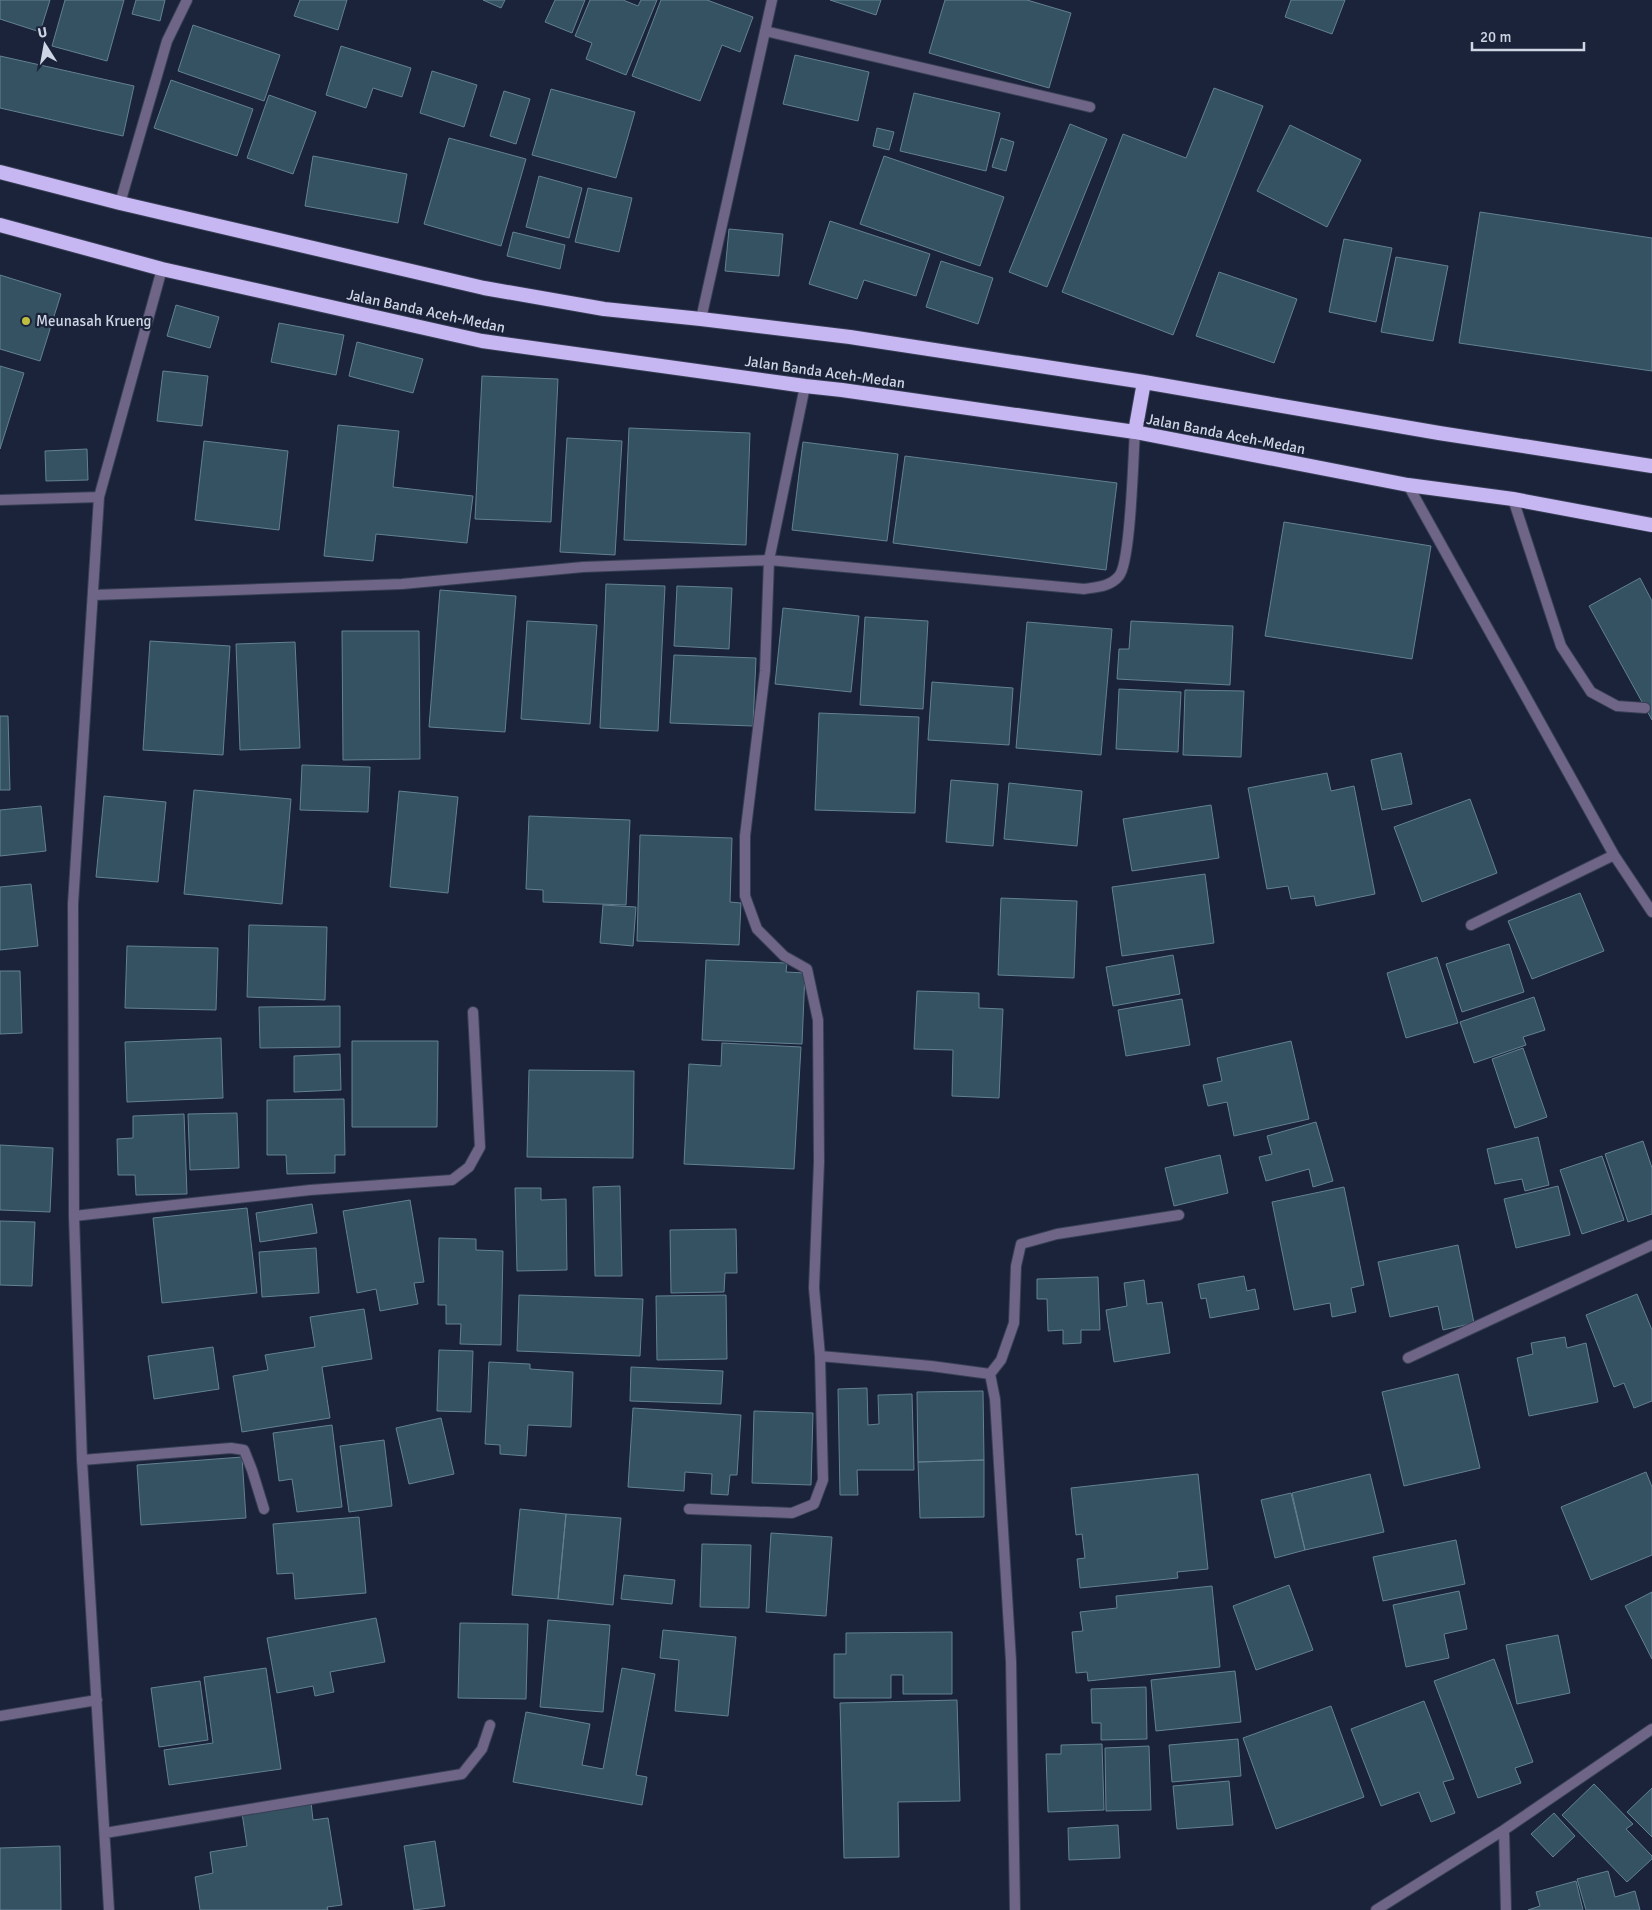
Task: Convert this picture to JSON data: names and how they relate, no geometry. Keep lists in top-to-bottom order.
{
  "streets": {
    "highway": ["Jalan Banda Aceh-Medan"]
  },
  "places": ["Meunasah Krueng"],
  "scale_bar": "20 m",
  "north": "top"
}
